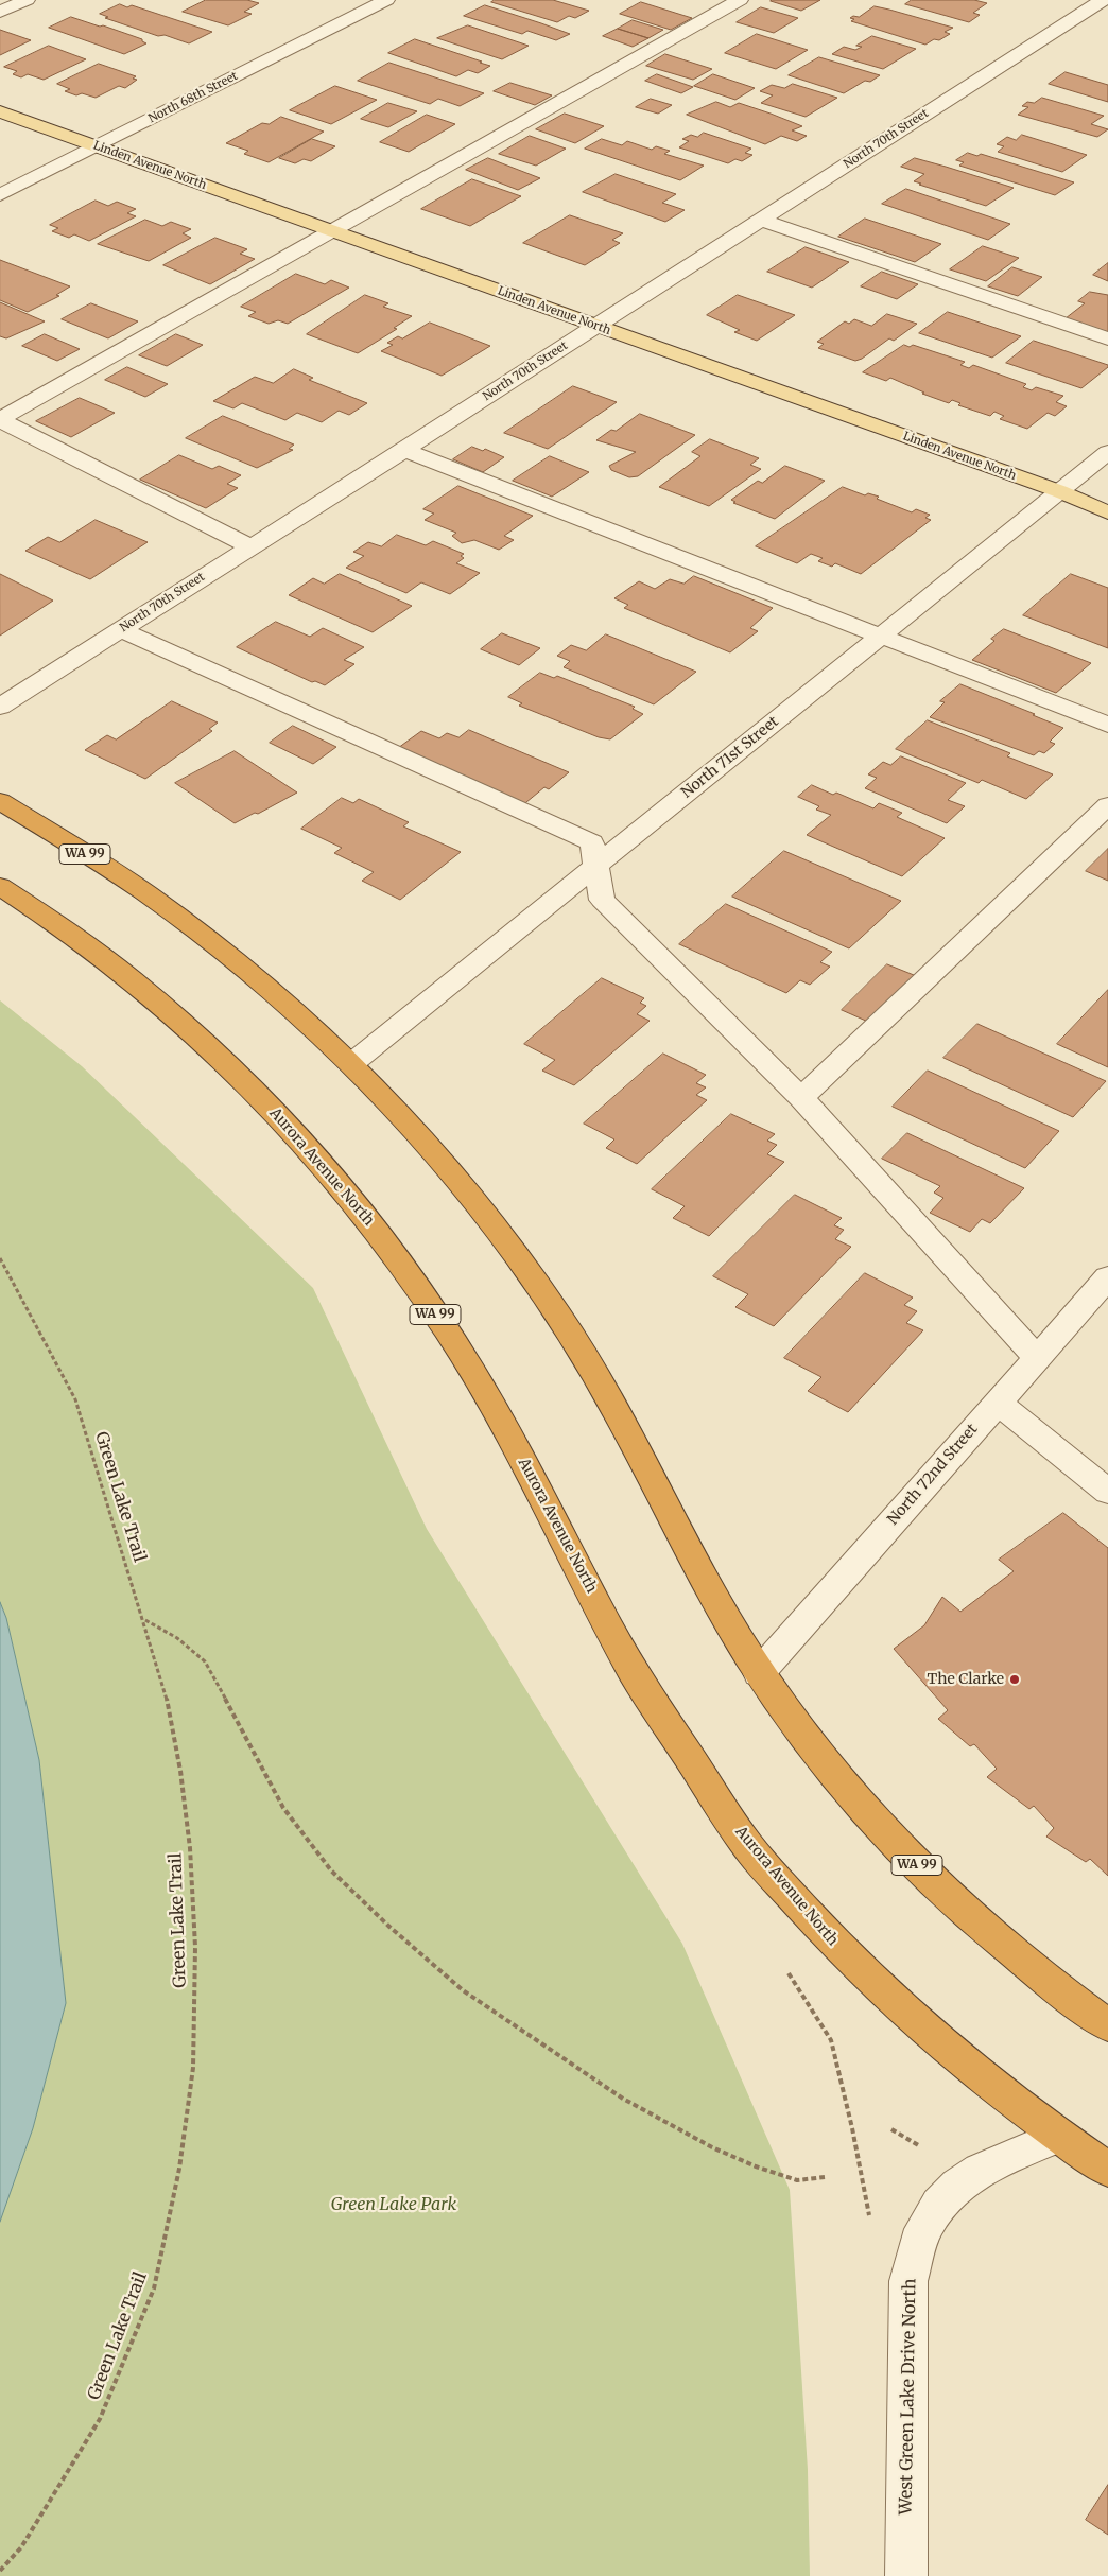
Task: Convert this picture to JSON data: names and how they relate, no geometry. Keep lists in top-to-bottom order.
{
  "streets": {
    "highway": ["WA 99", "Aurora Avenue North"],
    "main road": ["Linden Avenue North"],
    "street": [
      "North 68th Street",
      "North 70th Street",
      "North 71st Street",
      "North 72nd Street",
      "West Green Lake Drive North"
    ],
    "path": ["Green Lake Trail"]
  },
  "crossings": [
    ["North 68th Street", "Linden Avenue North"],
    ["North 70th Street", "Linden Avenue North"],
    ["Linden Avenue North", "North 71st Street"],
    ["North 71st Street", "WA 99"],
    ["WA 99", "North 72nd Street"],
    ["Aurora Avenue North", "West Green Lake Drive North"]
  ],
  "parks": ["Green Lake Park"],
  "places": ["The Clarke"]
}
